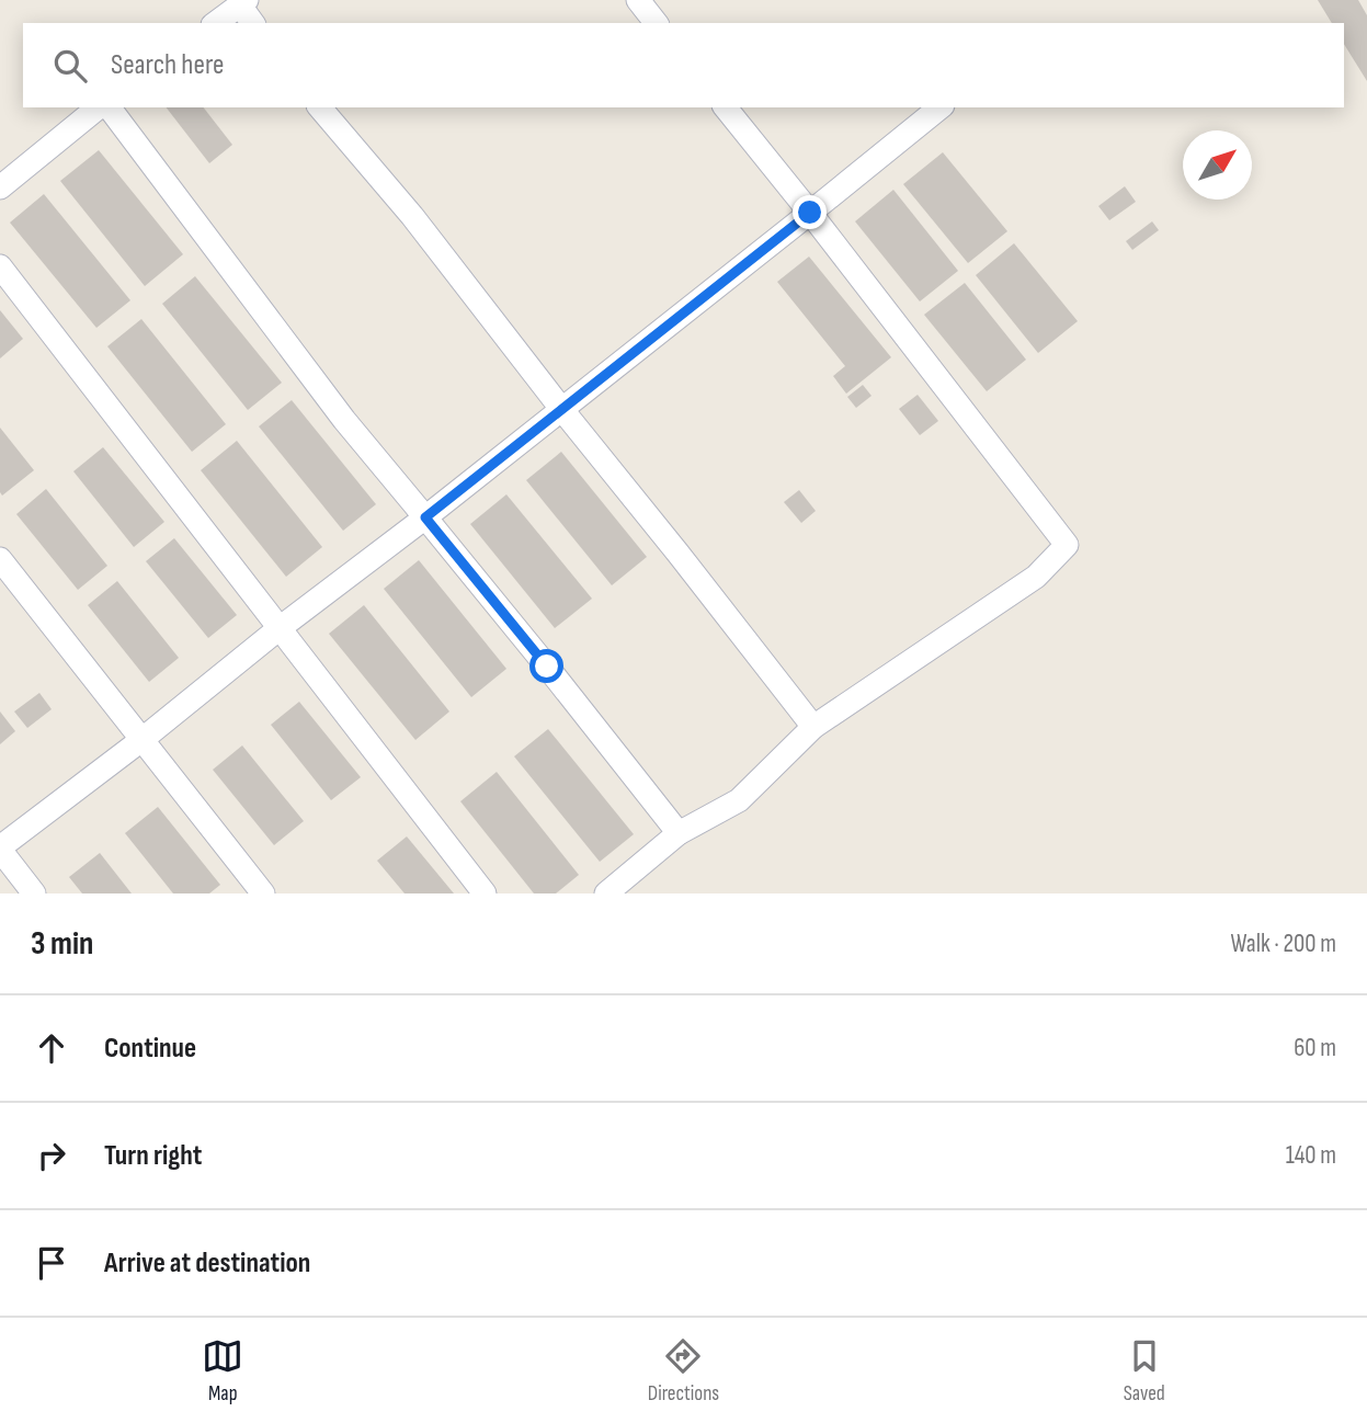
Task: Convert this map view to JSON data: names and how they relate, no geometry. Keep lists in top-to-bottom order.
{
  "north": "top right",
  "page": {
    "search": "Search here",
    "heading": ["3 min", "Walk · 200 m"],
    "list": [
      ["Continue", "60 m"],
      ["Turn right", "140 m"],
      "Arrive at destination"
    ],
    "nav": ["Map", "Directions", "Saved"]
  }
}
